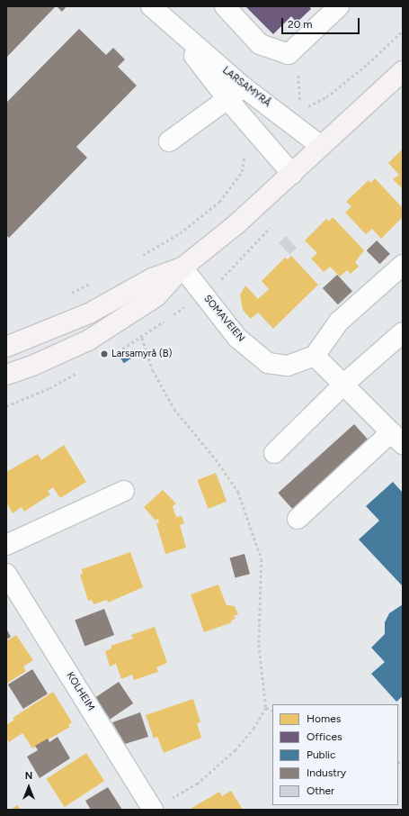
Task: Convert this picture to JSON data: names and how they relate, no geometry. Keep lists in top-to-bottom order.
{
  "streets": {
    "street": ["LARSAMYRÅ", "SOMAVEIEN", "KOLHEIM"]
  },
  "places": ["Larsamyrå (B)"],
  "legend": [
    "Homes",
    "Offices",
    "Public",
    "Industry",
    "Other"
  ],
  "scale_bar": "20 m",
  "north": "top"
}
